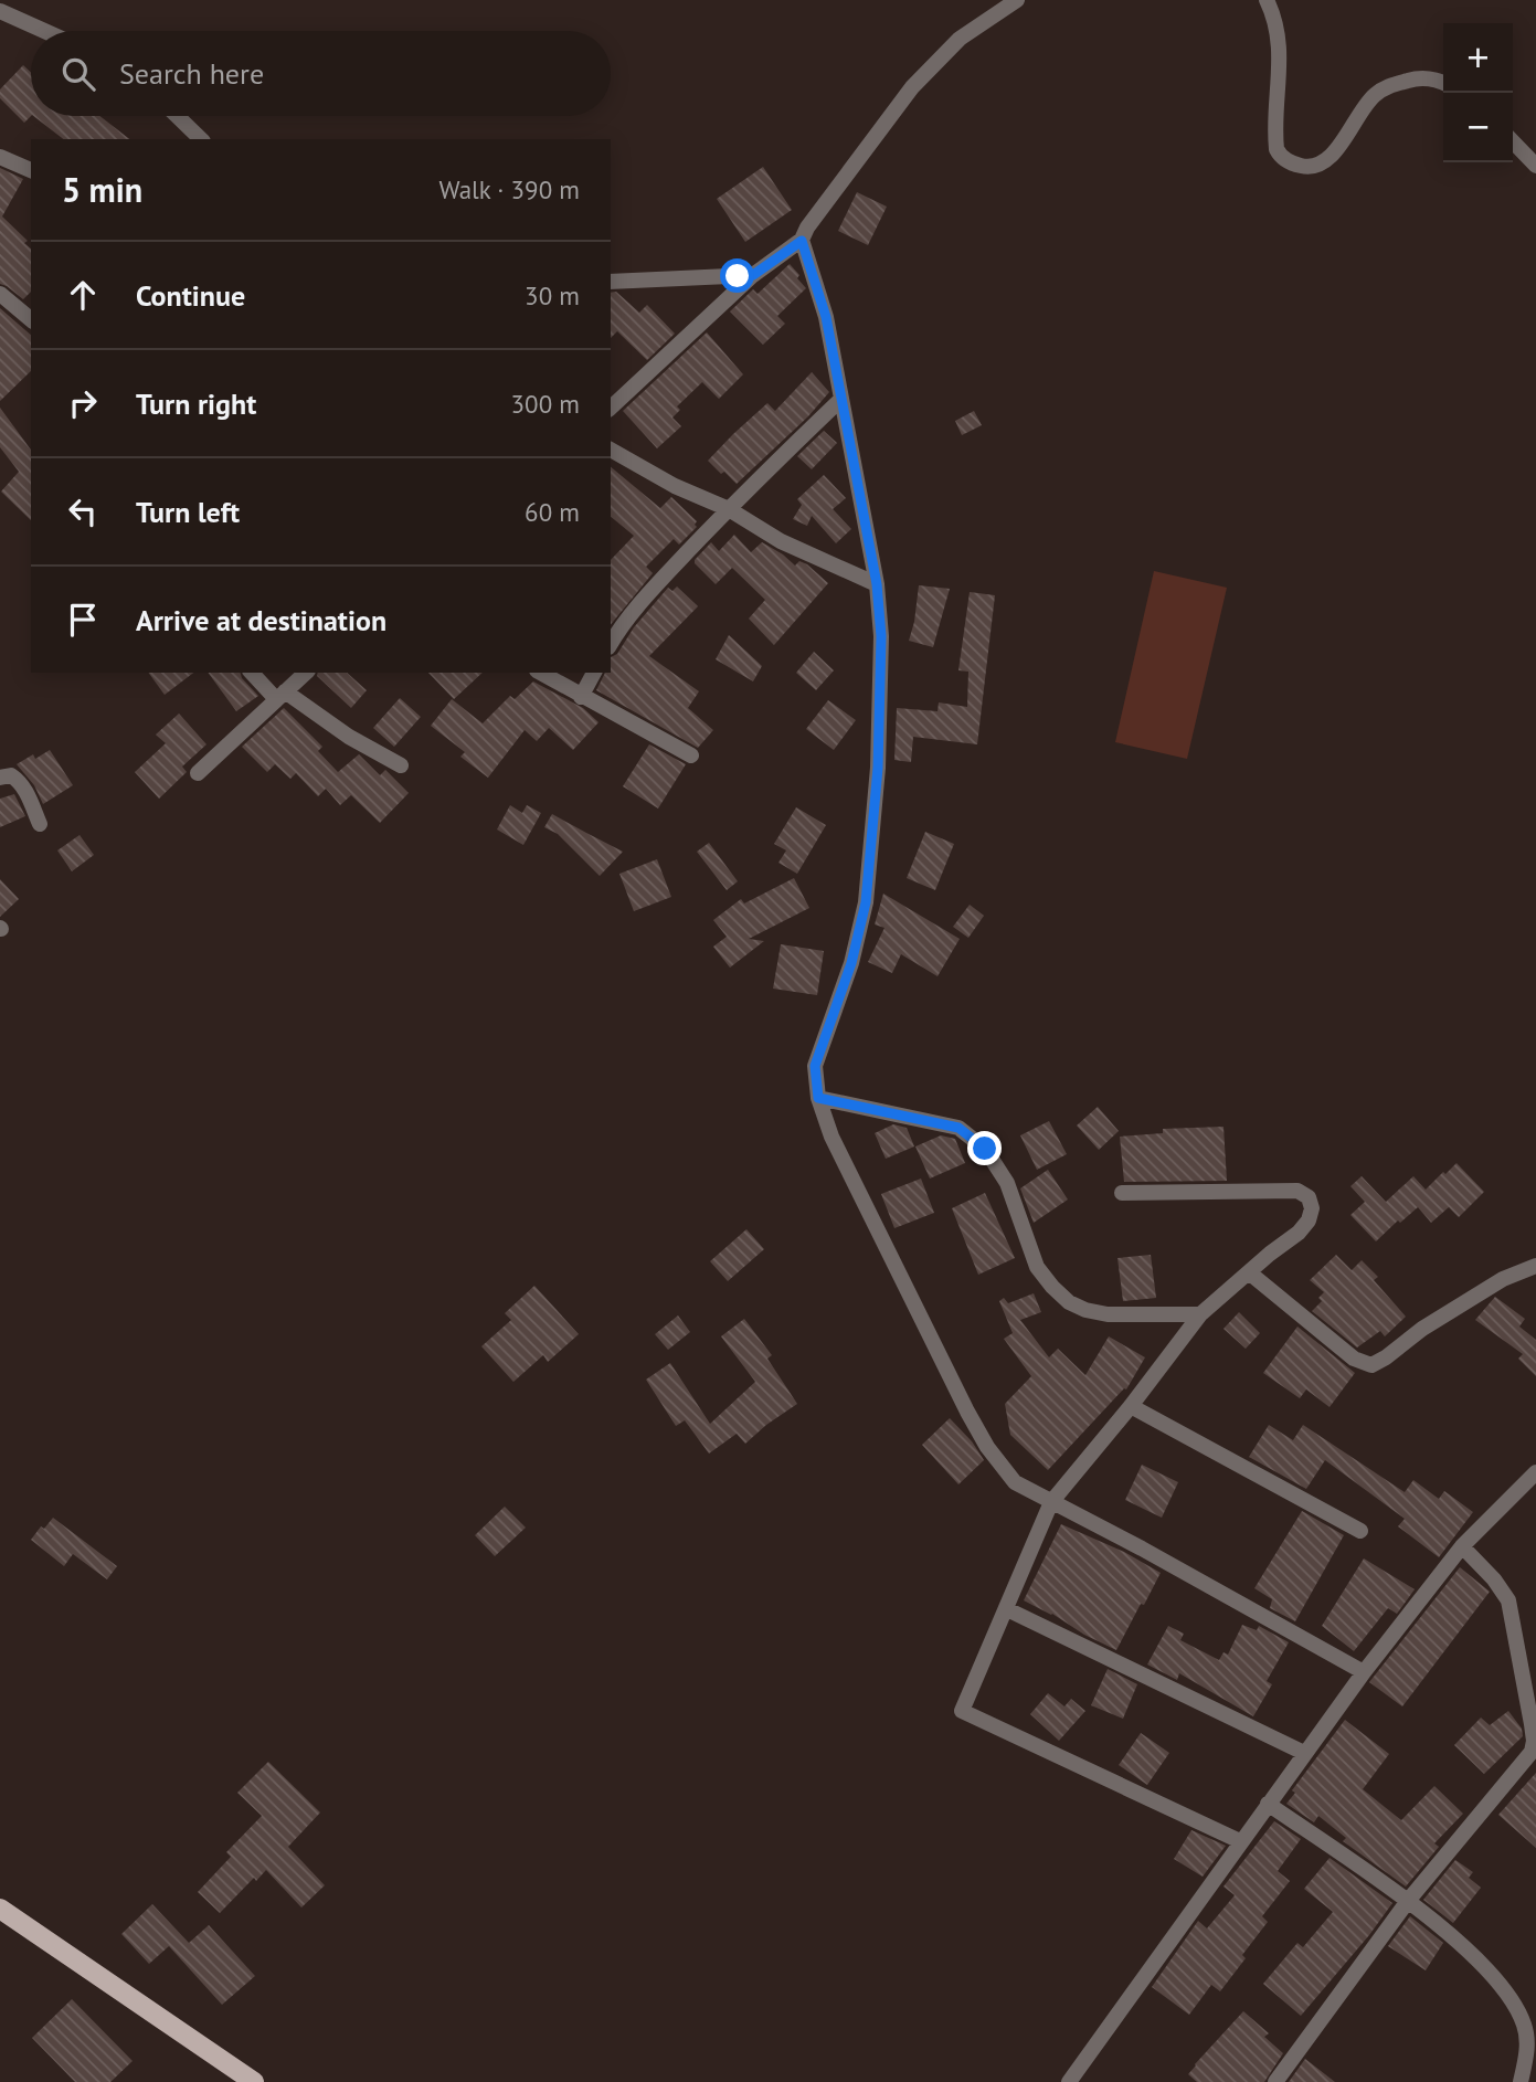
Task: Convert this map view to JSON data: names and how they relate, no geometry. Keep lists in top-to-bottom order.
{
  "page": {
    "map_buttons": ["+", "−"],
    "search": "Search here",
    "heading": ["5 min", "Walk · 390 m"],
    "list": [
      ["Continue", "30 m"],
      ["Turn right", "300 m"],
      ["Turn left", "60 m"],
      "Arrive at destination"
    ]
  }
}
